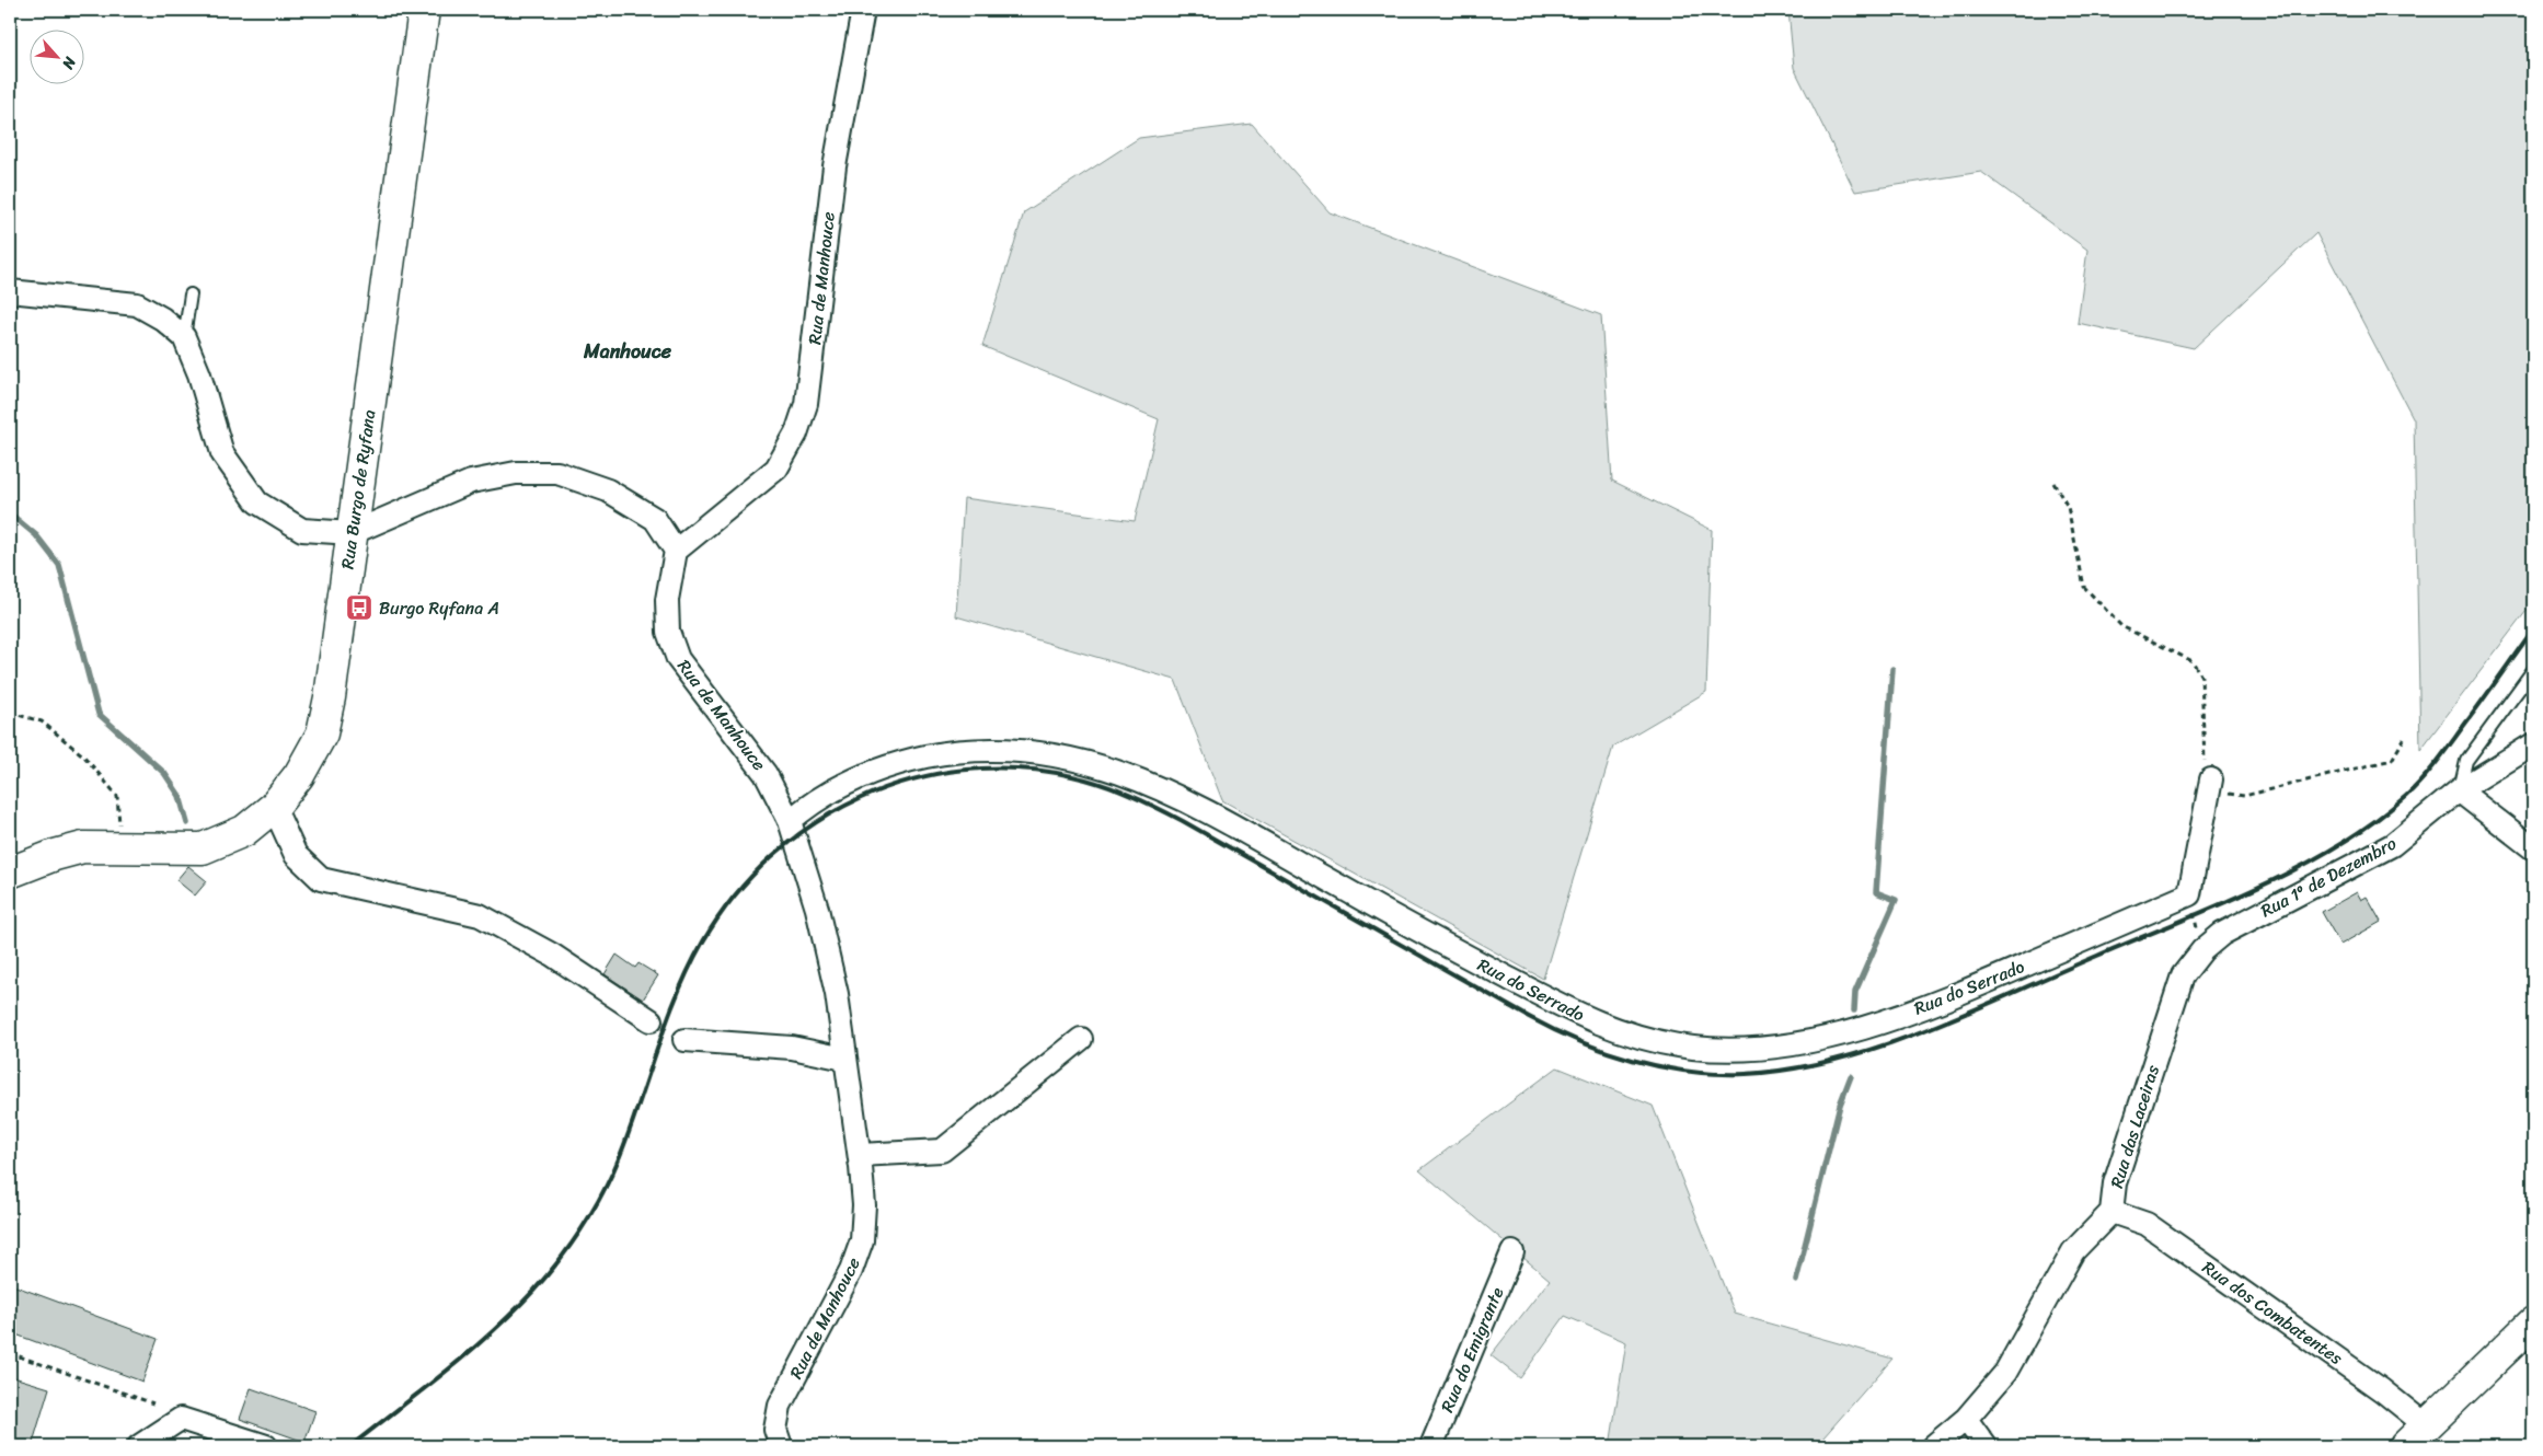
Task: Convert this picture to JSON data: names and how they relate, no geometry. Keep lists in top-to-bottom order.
{
  "streets": {
    "main road": ["Rua Burgo de Ryfana"],
    "street": [
      "Rua de Manhouce",
      "Rua 1º de Dezembro",
      "Rua do Serrado",
      "Rua das Laceiras",
      "Rua dos Combatentes",
      "Rua do Emigrante"
    ]
  },
  "crossings": [
    ["Rua de Manhouce", "Rua do Serrado"],
    ["Rua 1º de Dezembro", "Rua das Laceiras"],
    ["Rua das Laceiras", "Rua dos Combatentes"]
  ],
  "districts": ["Manhouce"],
  "places": {
    "bus stop": ["Burgo Ryfana A"]
  },
  "north": "bottom right"
}
